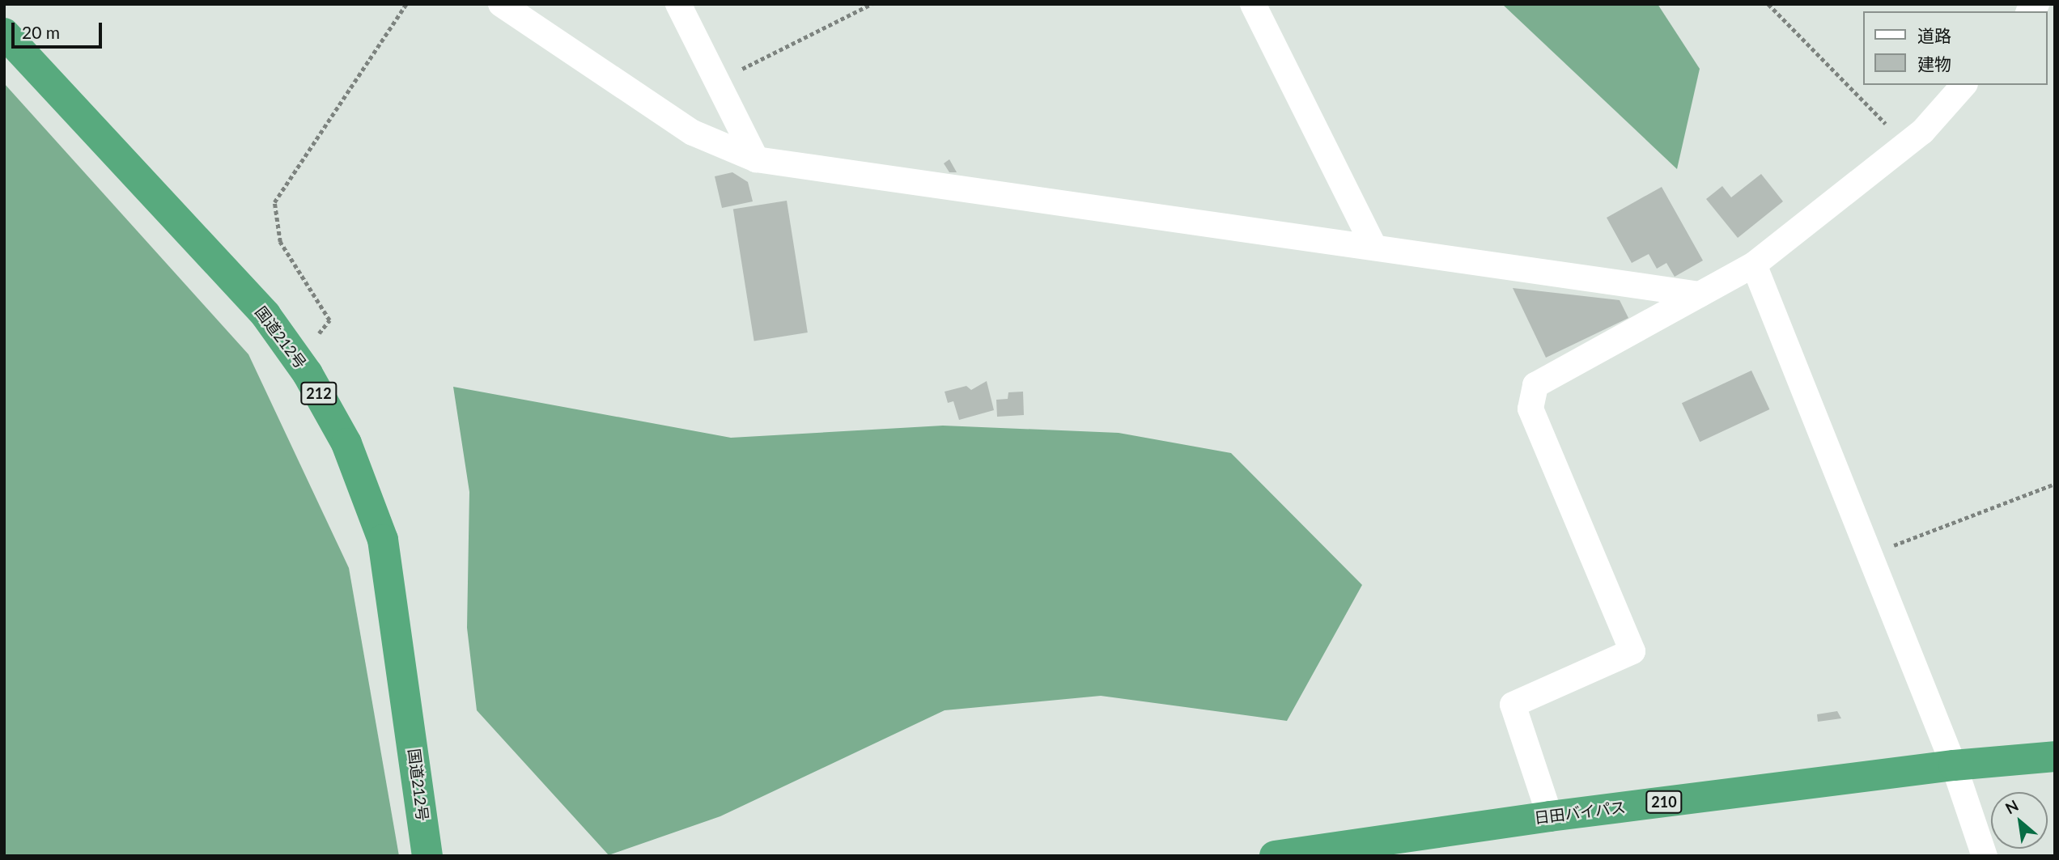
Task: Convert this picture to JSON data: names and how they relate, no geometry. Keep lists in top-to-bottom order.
{
  "streets": {
    "highway": [
      "国道212号",
      "212",
      "210",
      "日田バイパス"
    ]
  },
  "legend": ["道路", "建物"],
  "scale_bar": "20 m",
  "north": "top left"
}
